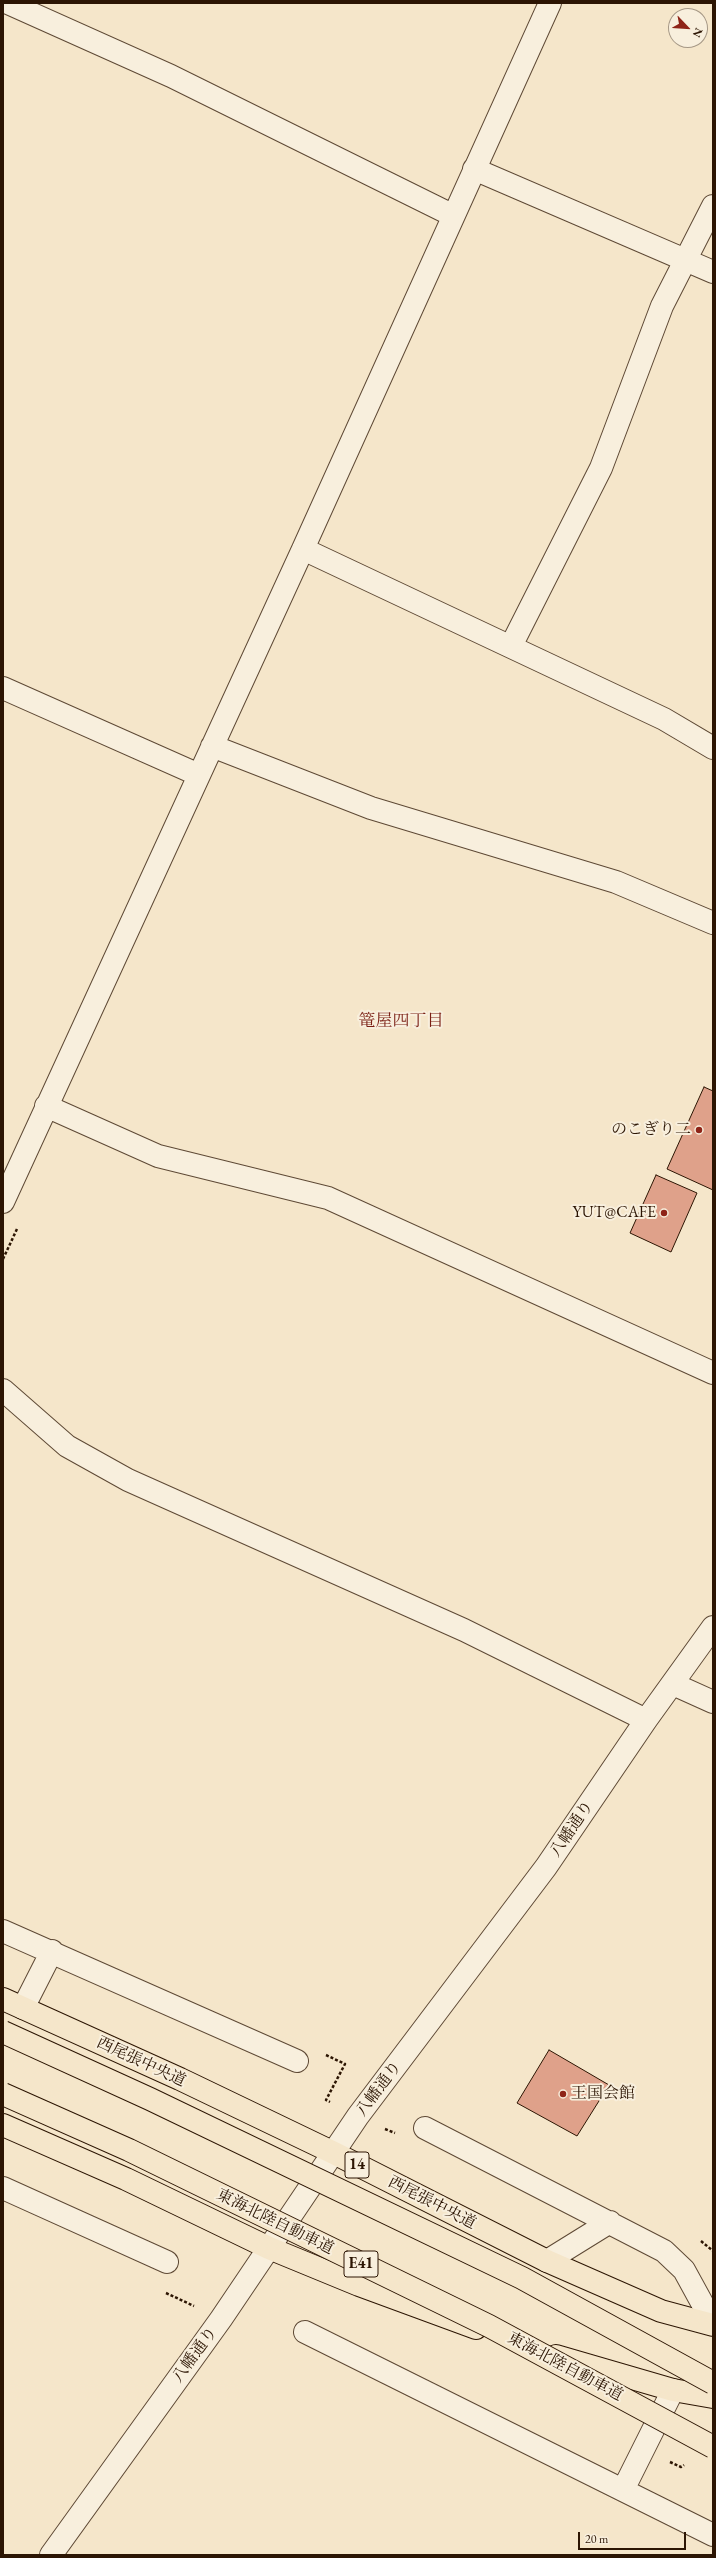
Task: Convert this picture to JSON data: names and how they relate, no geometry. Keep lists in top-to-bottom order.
{
  "streets": {
    "main road": [
      "西尾張中央道",
      "14",
      "東海北陸自動車道",
      "E41"
    ],
    "street": ["八幡通り"]
  },
  "crossings": [
    ["八幡通り", "西尾張中央道"]
  ],
  "districts": ["篭屋四丁目"],
  "places": ["のこぎり二", "YUT@CAFE", "王国会館"],
  "scale_bar": "20 m",
  "north": "bottom right"
}
